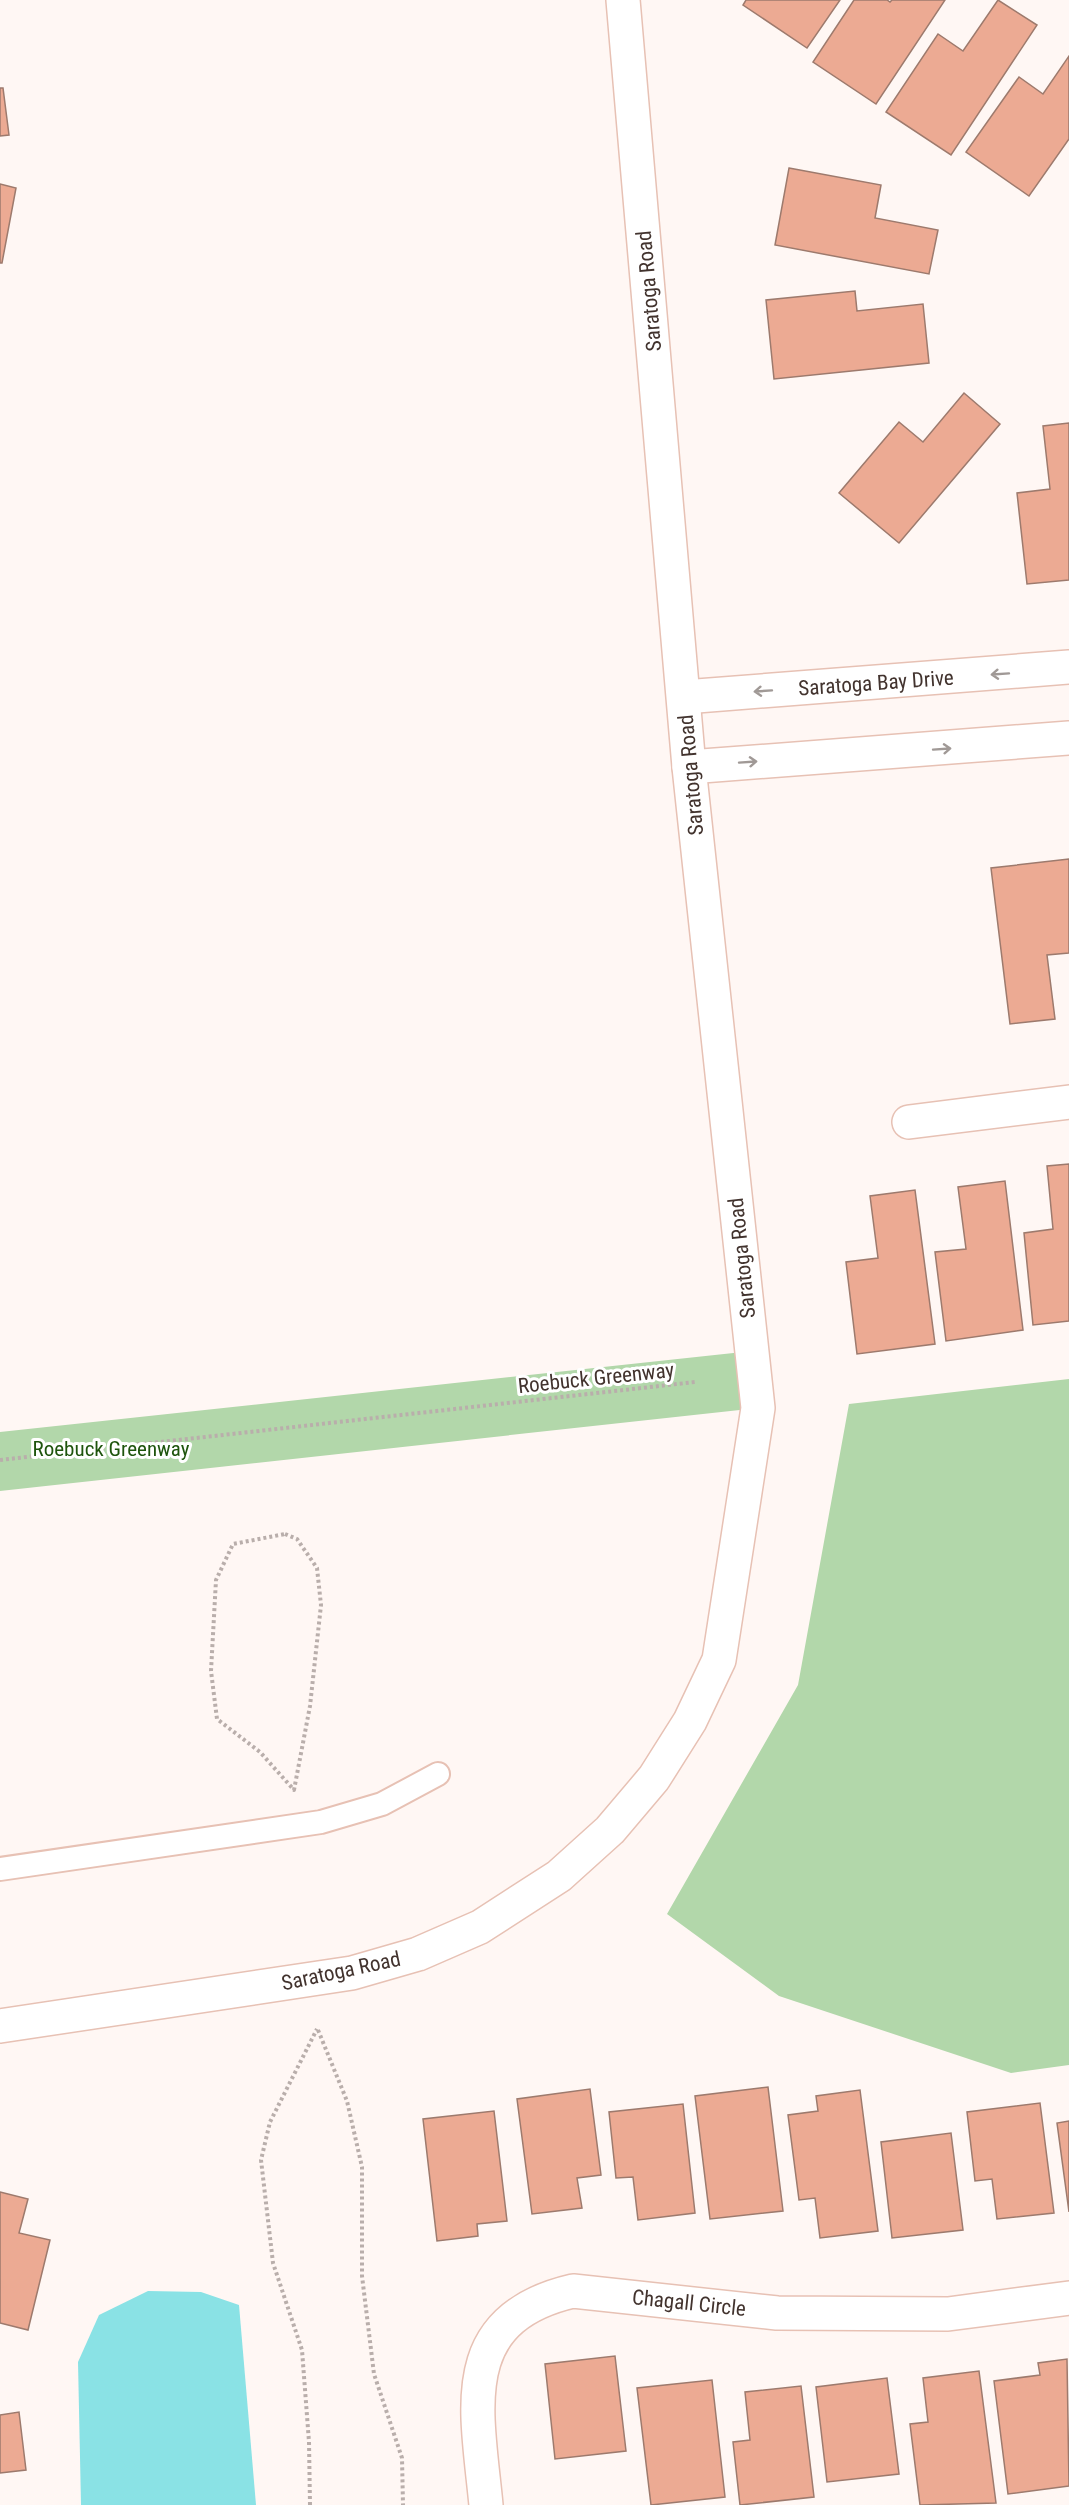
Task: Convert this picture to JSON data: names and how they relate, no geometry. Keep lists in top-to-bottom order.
{
  "streets": {
    "street": ["Saratoga Road", "Saratoga Bay Drive", "Chagall Circle"],
    "path": ["Roebuck Greenway"]
  },
  "crossings": [
    ["Saratoga Road", "Saratoga Bay Drive"]
  ],
  "parks": ["Roebuck Greenway"]
}
